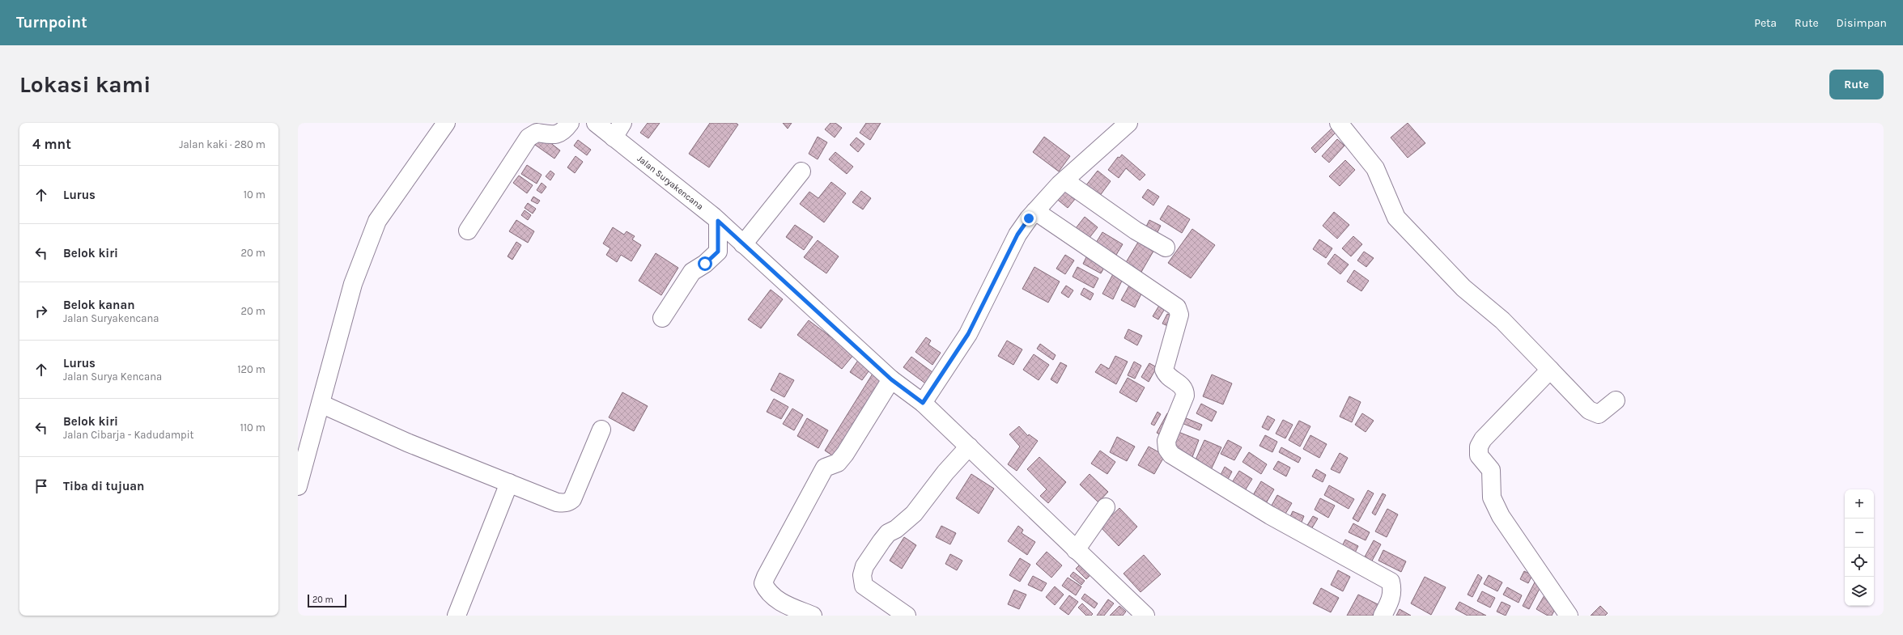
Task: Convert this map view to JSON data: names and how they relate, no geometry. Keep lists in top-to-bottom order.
{
  "streets": {
    "street": ["Jalan Suryakencana"]
  },
  "scale_bar": "20 m",
  "page": {
    "header": "Turnpoint",
    "nav": ["Peta", "Rute", "Disimpan"],
    "buttons": "Rute",
    "title": "Lokasi kami",
    "heading": ["4 mnt", "Jalan kaki · 280 m"],
    "list": [
      ["Lurus", "10 m"],
      ["Belok kiri", "20 m"],
      ["Belok kanan", "Jalan Suryakencana", "20 m"],
      ["Lurus", "Jalan Surya Kencana", "120 m"],
      ["Belok kiri", "Jalan Cibarja - Kadudampit", "110 m"],
      "Tiba di tujuan"
    ],
    "map_buttons": ["+", "−"],
    "scale": "20 m"
  }
}
